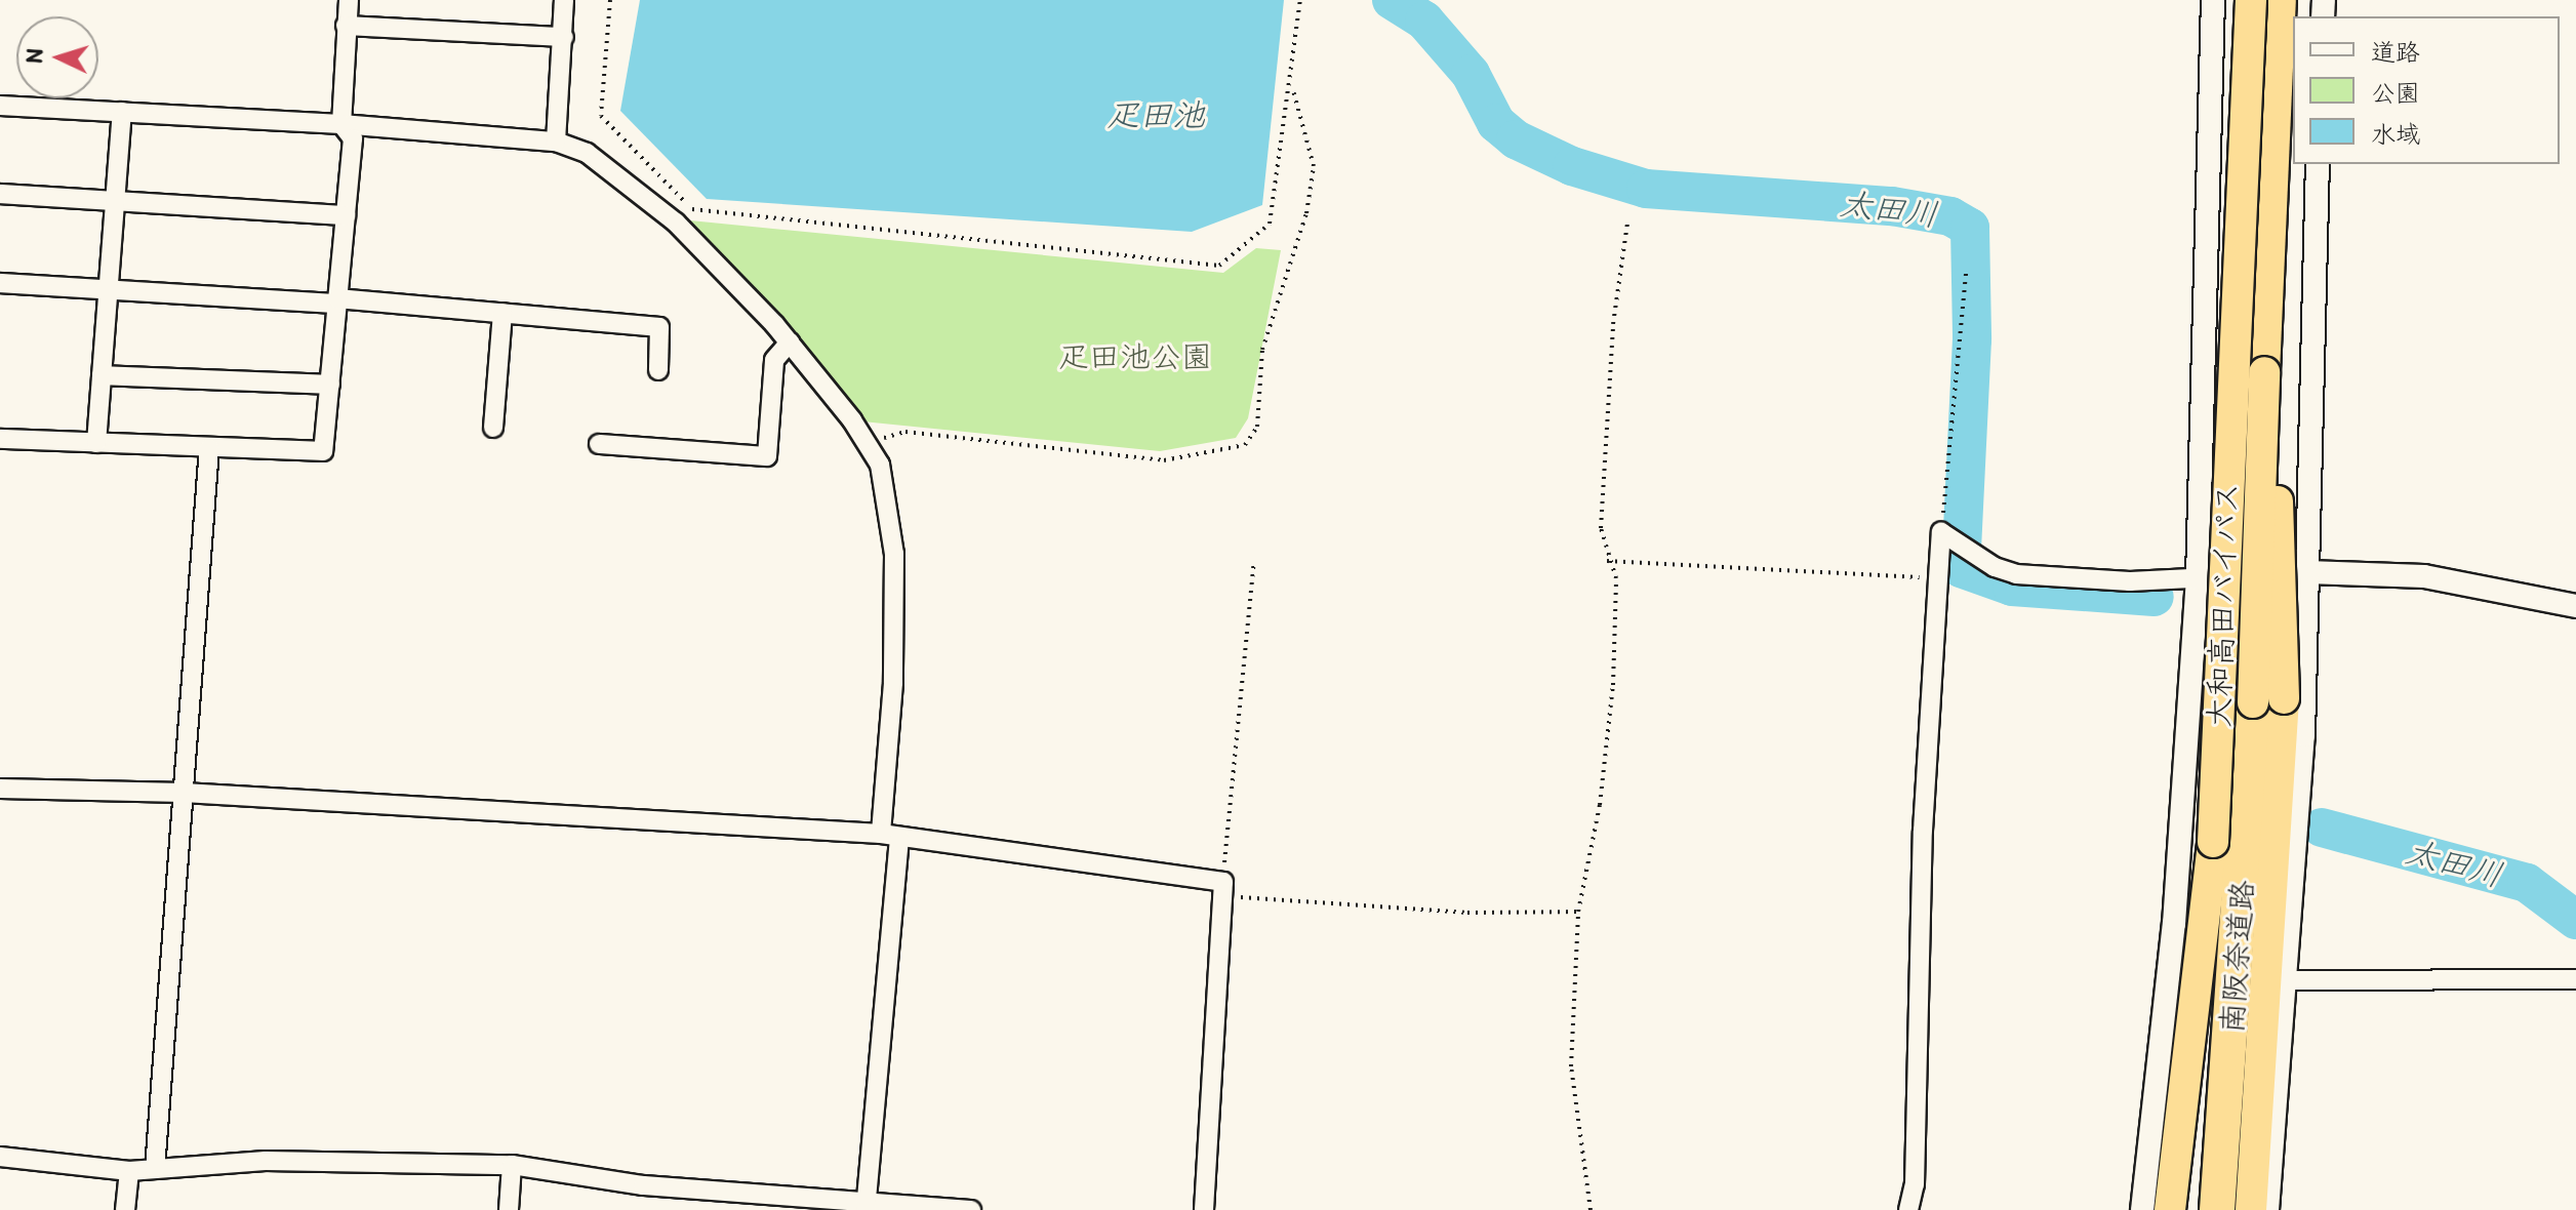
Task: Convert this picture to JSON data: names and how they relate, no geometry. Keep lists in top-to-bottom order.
{
  "streets": {
    "highway": ["大和高田バイパス", "南阪奈道路"]
  },
  "crossings": [
    ["大和高田バイパス", "南阪奈道路"]
  ],
  "water": ["疋田池", "太田川"],
  "parks": ["疋田池公園"],
  "legend": ["道路", "公園", "水域"],
  "north": "left"
}
